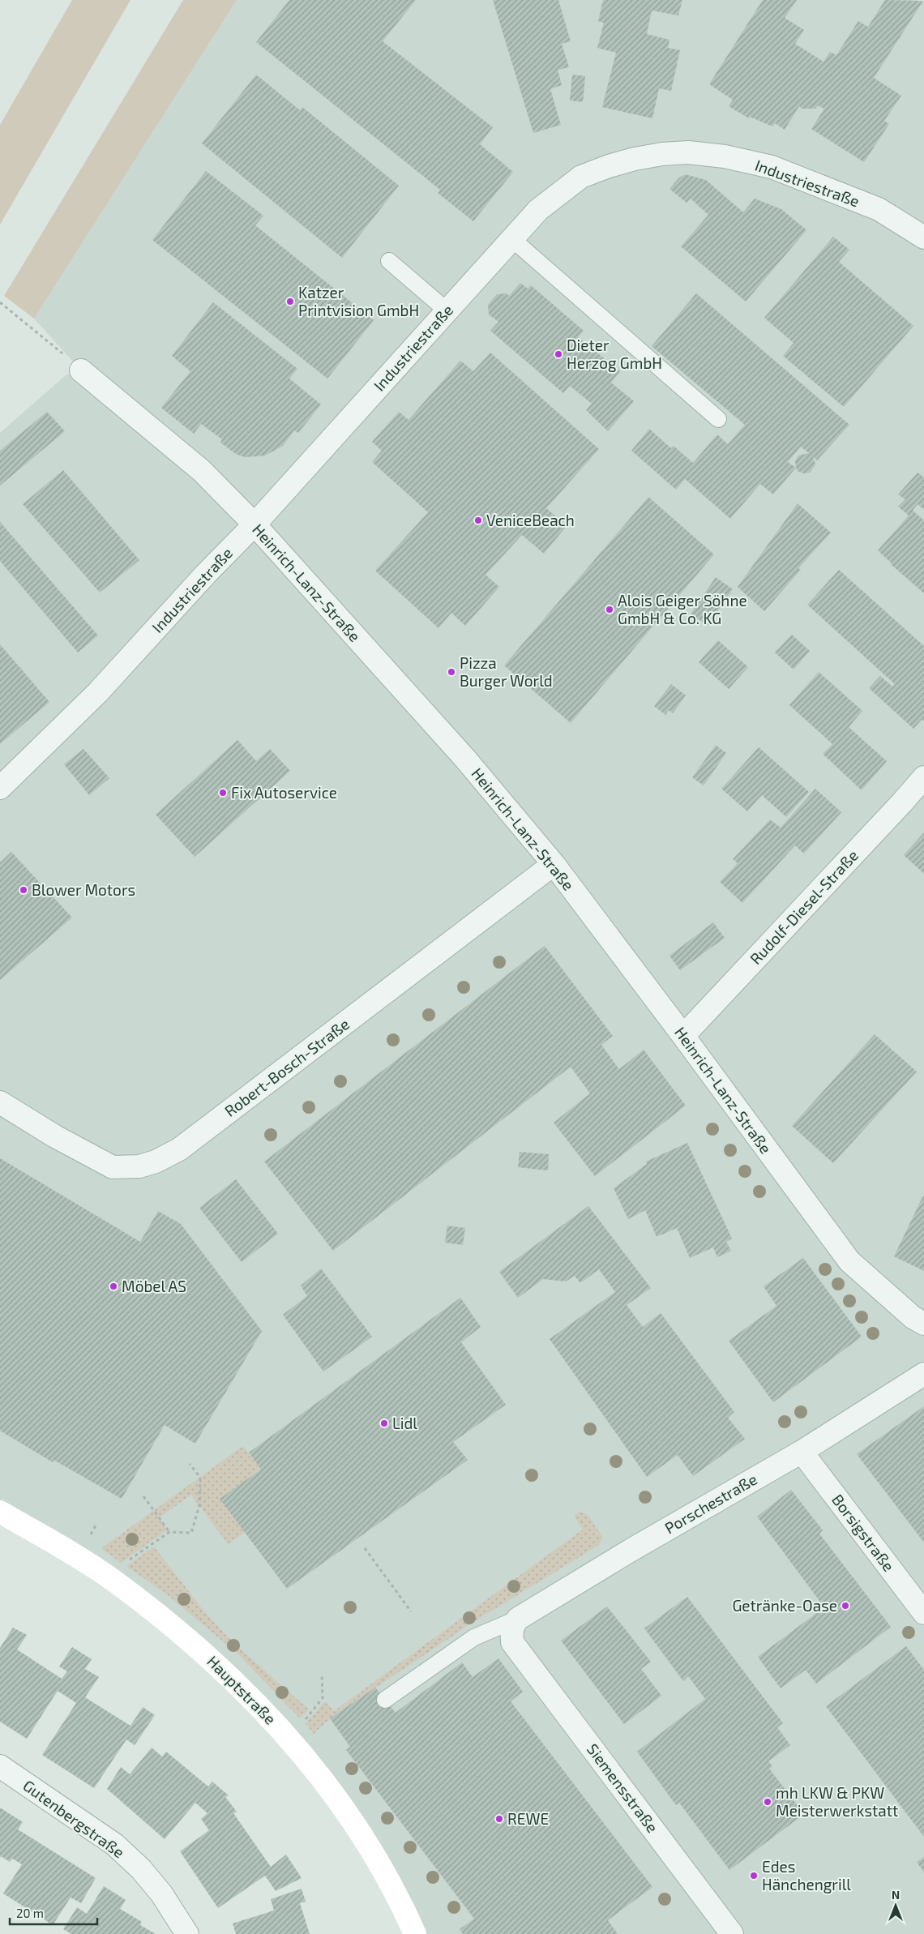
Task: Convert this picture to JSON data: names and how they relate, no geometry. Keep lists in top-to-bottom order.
{
  "streets": {
    "street": [
      "Industriestraße",
      "Heinrich-Lanz-Straße",
      "Rudolf-Diesel-Straße",
      "Robert-Bosch-Straße",
      "Porschestraße",
      "Borsigstraße",
      "Hauptstraße",
      "Siemensstraße",
      "Gutenbergstraße"
    ]
  },
  "crossings": [
    ["Industriestraße", "Heinrich-Lanz-Straße"],
    ["Heinrich-Lanz-Straße", "Rudolf-Diesel-Straße"],
    ["Heinrich-Lanz-Straße", "Robert-Bosch-Straße"],
    ["Porschestraße", "Borsigstraße"],
    ["Porschestraße", "Siemensstraße"]
  ],
  "places": [
    "Katzer Printvision GmbH",
    "Dieter Herzog GmbH",
    "VeniceBeach",
    "Alois Geiger Söhne GmbH & Co. KG",
    "Pizza Burger World",
    "Fix Autoservice",
    "Blower Motors",
    "Möbel AS",
    "Lidl",
    "Getränke-Oase",
    "mh LKW & PKW Meisterwerkstatt",
    "REWE",
    "Edes Hänchengrill"
  ],
  "scale_bar": "20 m",
  "north": "top"
}
